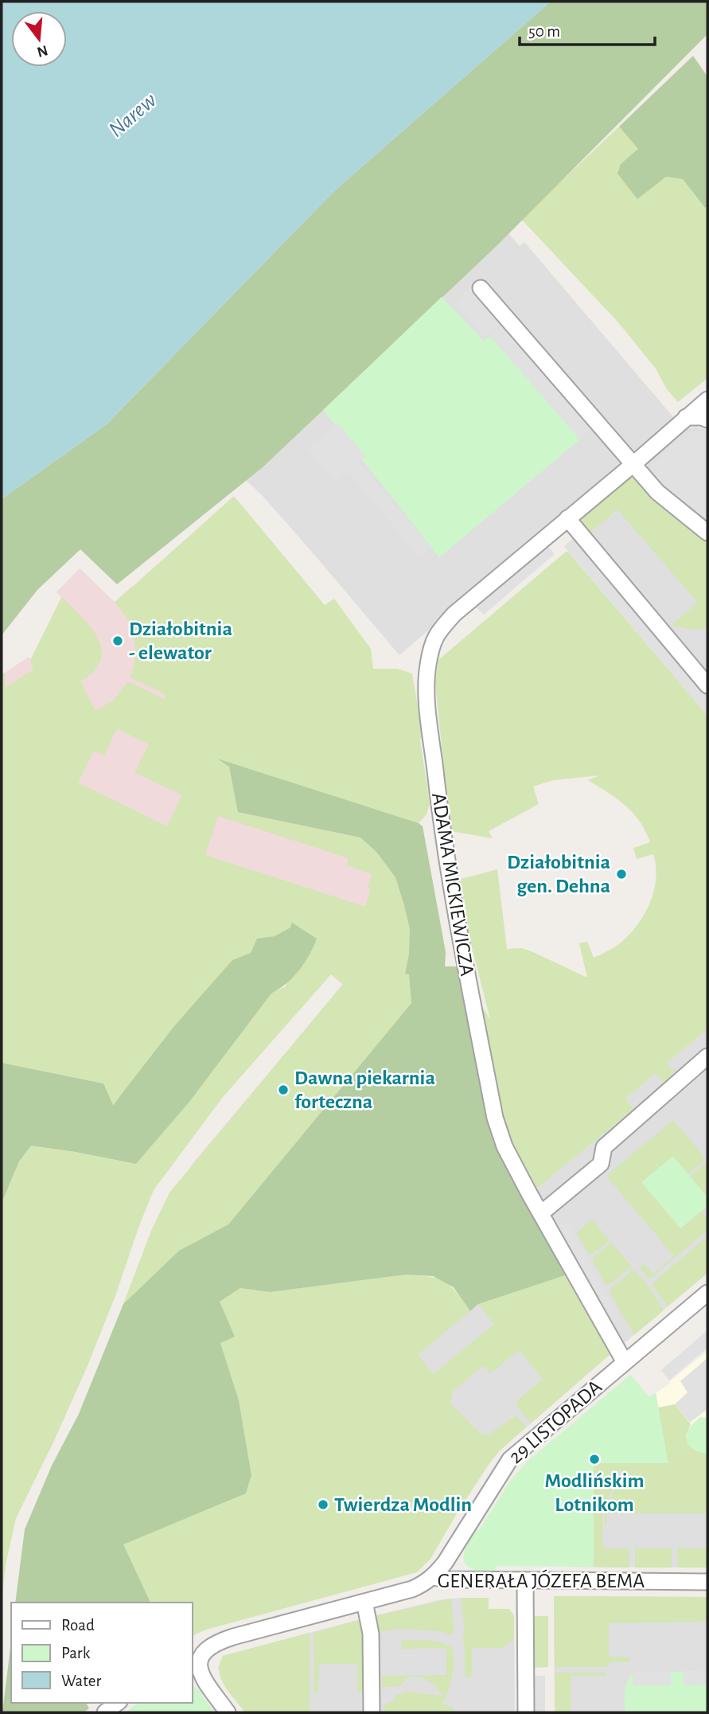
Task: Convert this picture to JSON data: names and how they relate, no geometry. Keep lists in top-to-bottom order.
{
  "streets": {
    "street": ["ADAMA MICKIEWICZA", "29 LISTOPADA", "GENERAŁA JÓZEFA BEMA"]
  },
  "crossings": [
    ["ADAMA MICKIEWICZA", "29 LISTOPADA"],
    ["29 LISTOPADA", "GENERAŁA JÓZEFA BEMA"]
  ],
  "water": ["Narew"],
  "places": [
    "Działobitnia - elewator",
    "Działobitnia gen. Dehna",
    "Dawna piekarnia forteczna",
    "Modlińskim Lotnikom",
    "Twierdza Modlin"
  ],
  "legend": ["Road", "Park", "Water"],
  "scale_bar": "50 m",
  "north": "bottom"
}
